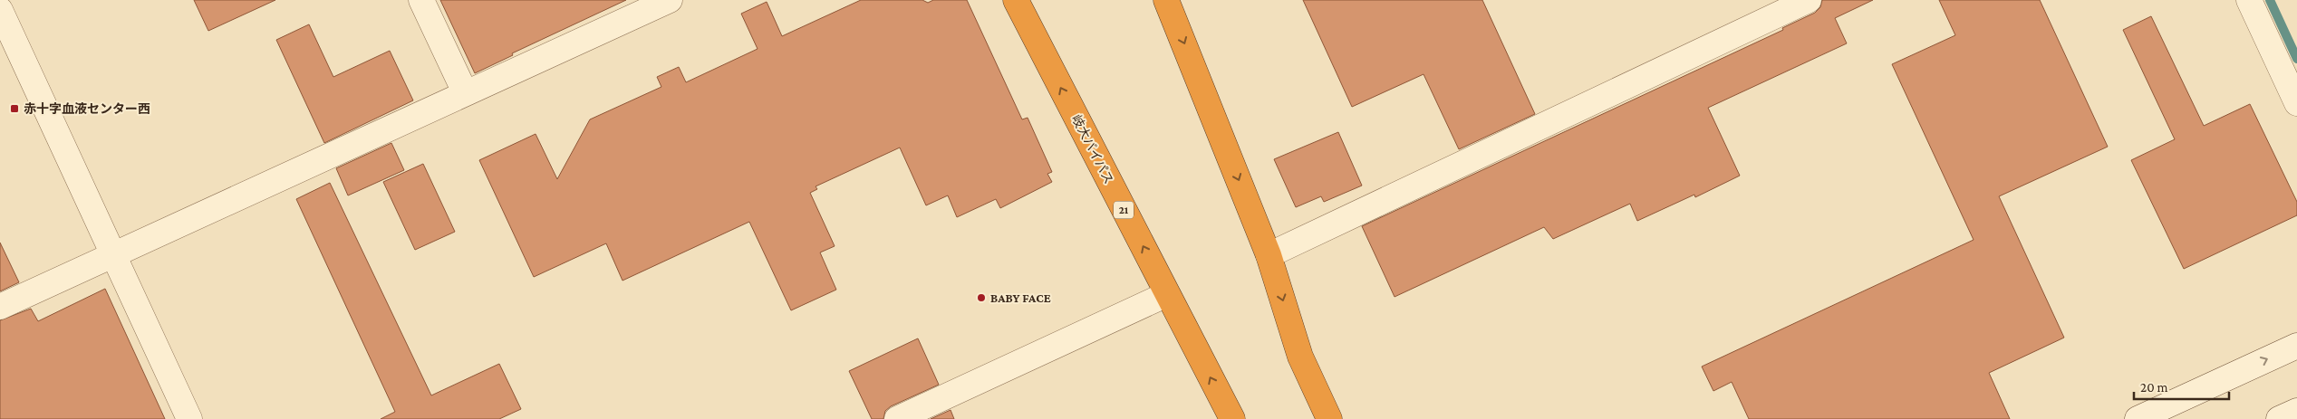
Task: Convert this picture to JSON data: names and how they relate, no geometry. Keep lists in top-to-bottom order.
{
  "streets": {
    "highway": ["岐大バイパス", "21"]
  },
  "places": {
    "transit": ["赤十字血液センター西"],
    "other": ["BABY FACE"]
  },
  "scale_bar": "20 m"
}
